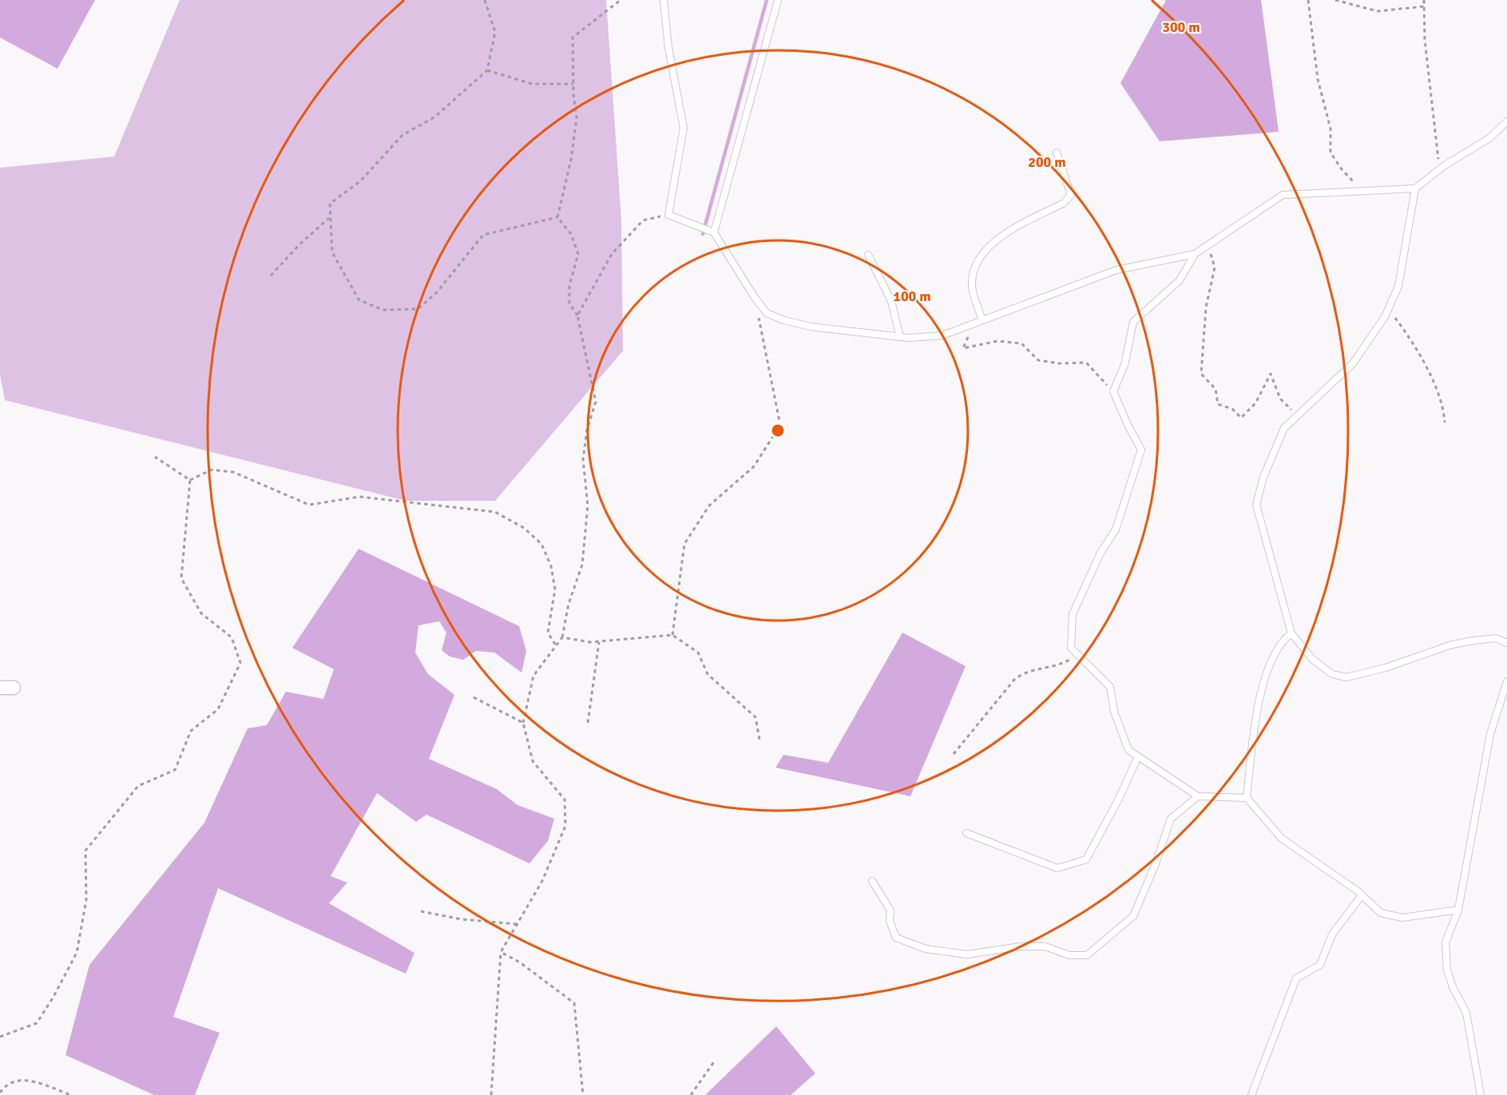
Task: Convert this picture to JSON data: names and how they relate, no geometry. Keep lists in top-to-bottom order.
{
  "rings": ["300 m", "200 m", "100 m"]
}
